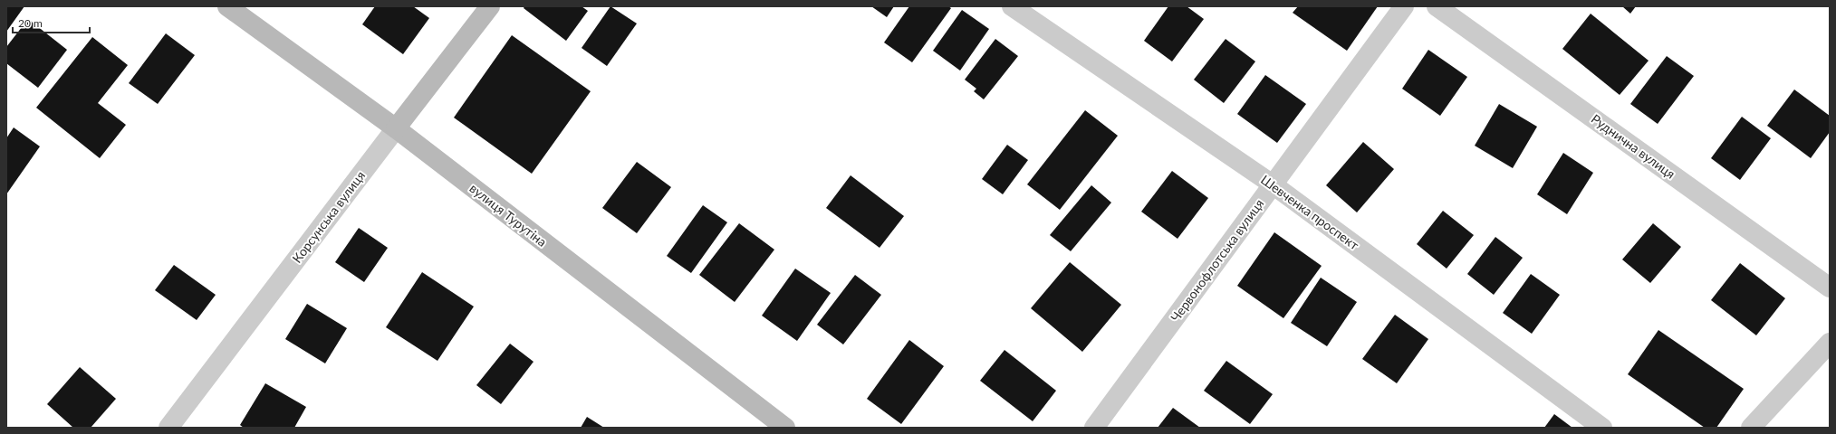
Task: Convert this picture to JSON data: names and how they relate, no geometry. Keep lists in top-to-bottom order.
{
  "streets": {
    "street": [
      "Руднична вулиця",
      "Шевченка проспект",
      "вулиця Турутіна",
      "Корсунська вулиця",
      "Червонофлотська вулиця"
    ]
  },
  "crossings": [
    ["Шевченка проспект", "Червонофлотська вулиця"],
    ["вулиця Турутіна", "Корсунська вулиця"]
  ],
  "scale_bar": "20 m"
}
